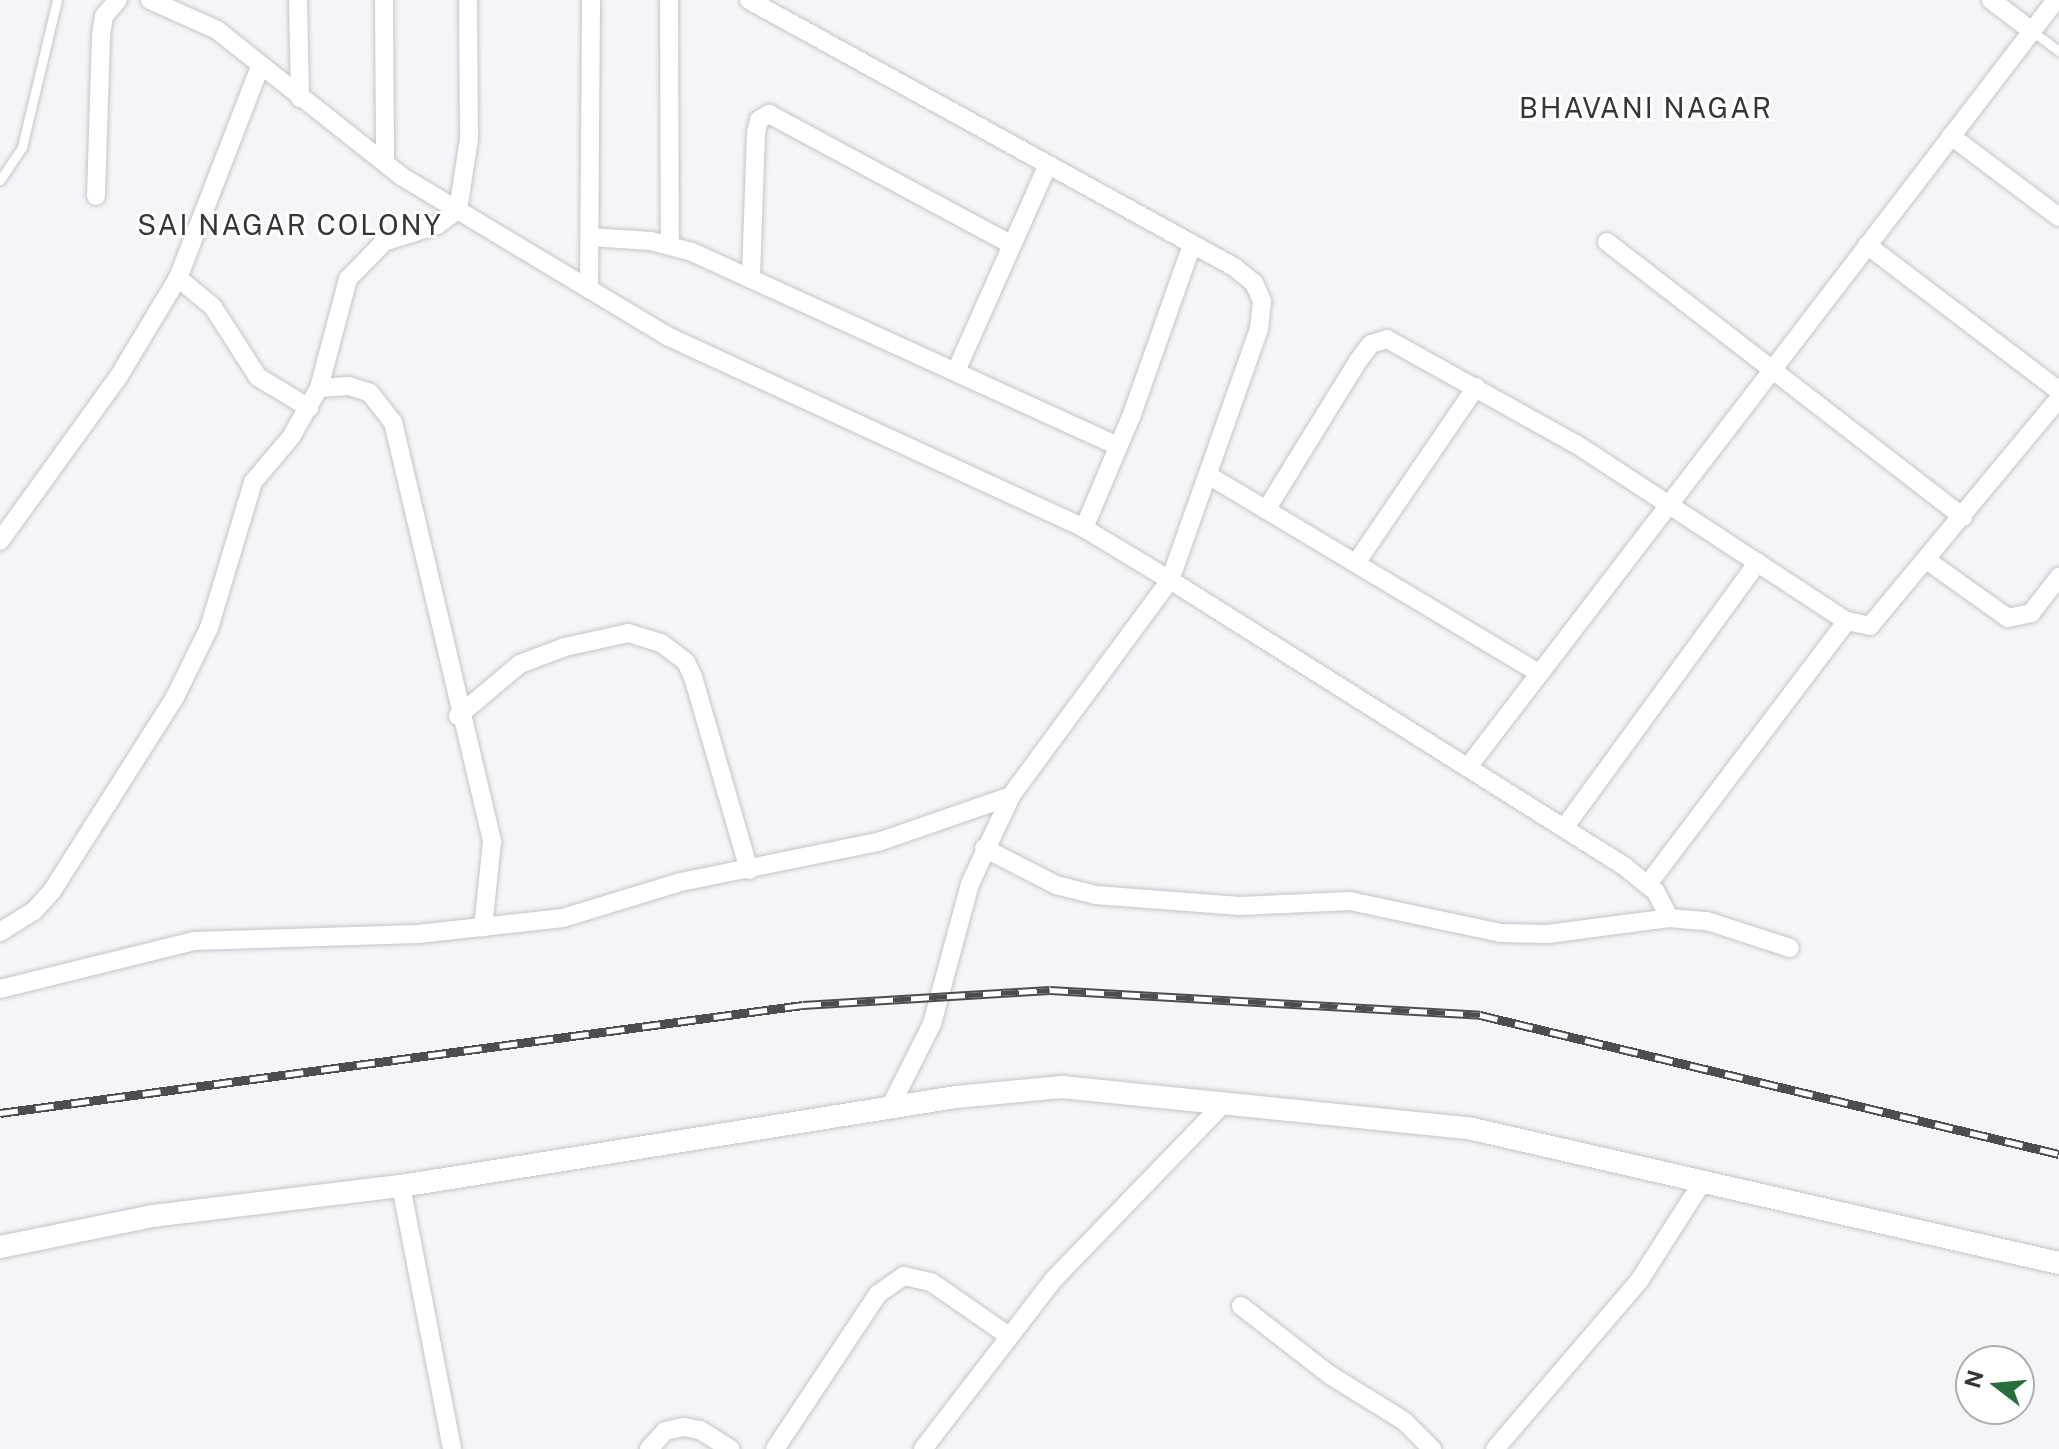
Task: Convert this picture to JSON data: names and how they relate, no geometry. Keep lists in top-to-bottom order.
{
  "districts": ["BHAVANI NAGAR", "SAI NAGAR COLONY"],
  "north": "left"
}
